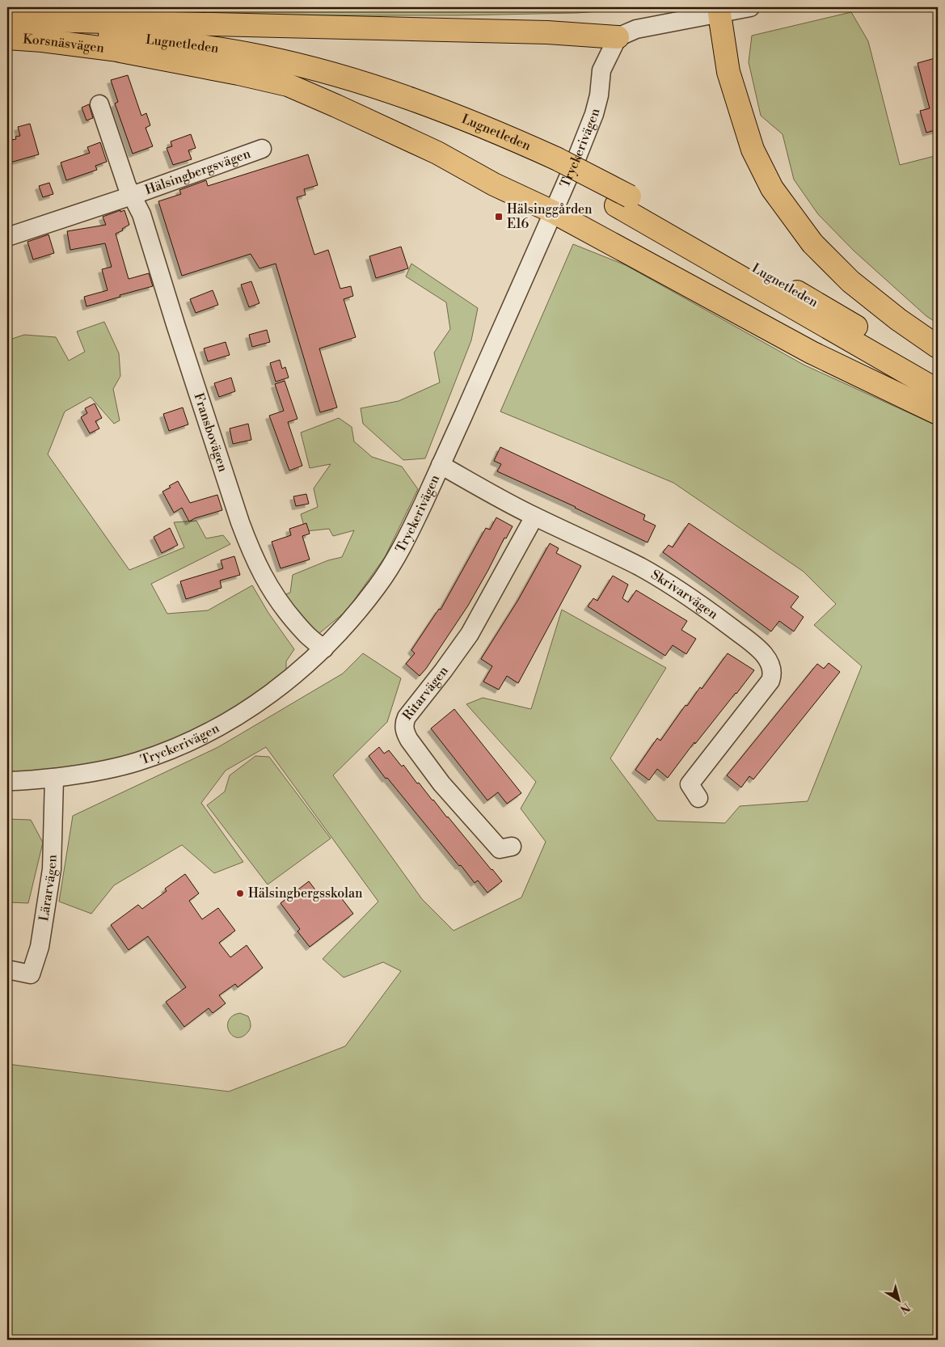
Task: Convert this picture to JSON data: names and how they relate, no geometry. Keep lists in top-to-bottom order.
{
  "streets": {
    "highway": ["Korsnäsvägen", "Lugnetleden"],
    "street": [
      "Tryckerivägen",
      "Hälsingbergsvägen",
      "Fransbovägen",
      "Skrivarvägen",
      "Ritarvägen",
      "Lärarvägen"
    ]
  },
  "crossings": [
    ["Korsnäsvägen", "Lugnetleden"],
    ["Tryckerivägen", "Fransbovägen"],
    ["Tryckerivägen", "Skrivarvägen"],
    ["Tryckerivägen", "Lärarvägen"],
    ["Hälsingbergsvägen", "Fransbovägen"],
    ["Skrivarvägen", "Ritarvägen"]
  ],
  "places": {
    "transit": ["Hälsinggården E16"],
    "other": ["Hälsingbergsskolan"]
  },
  "north": "bottom right"
}
